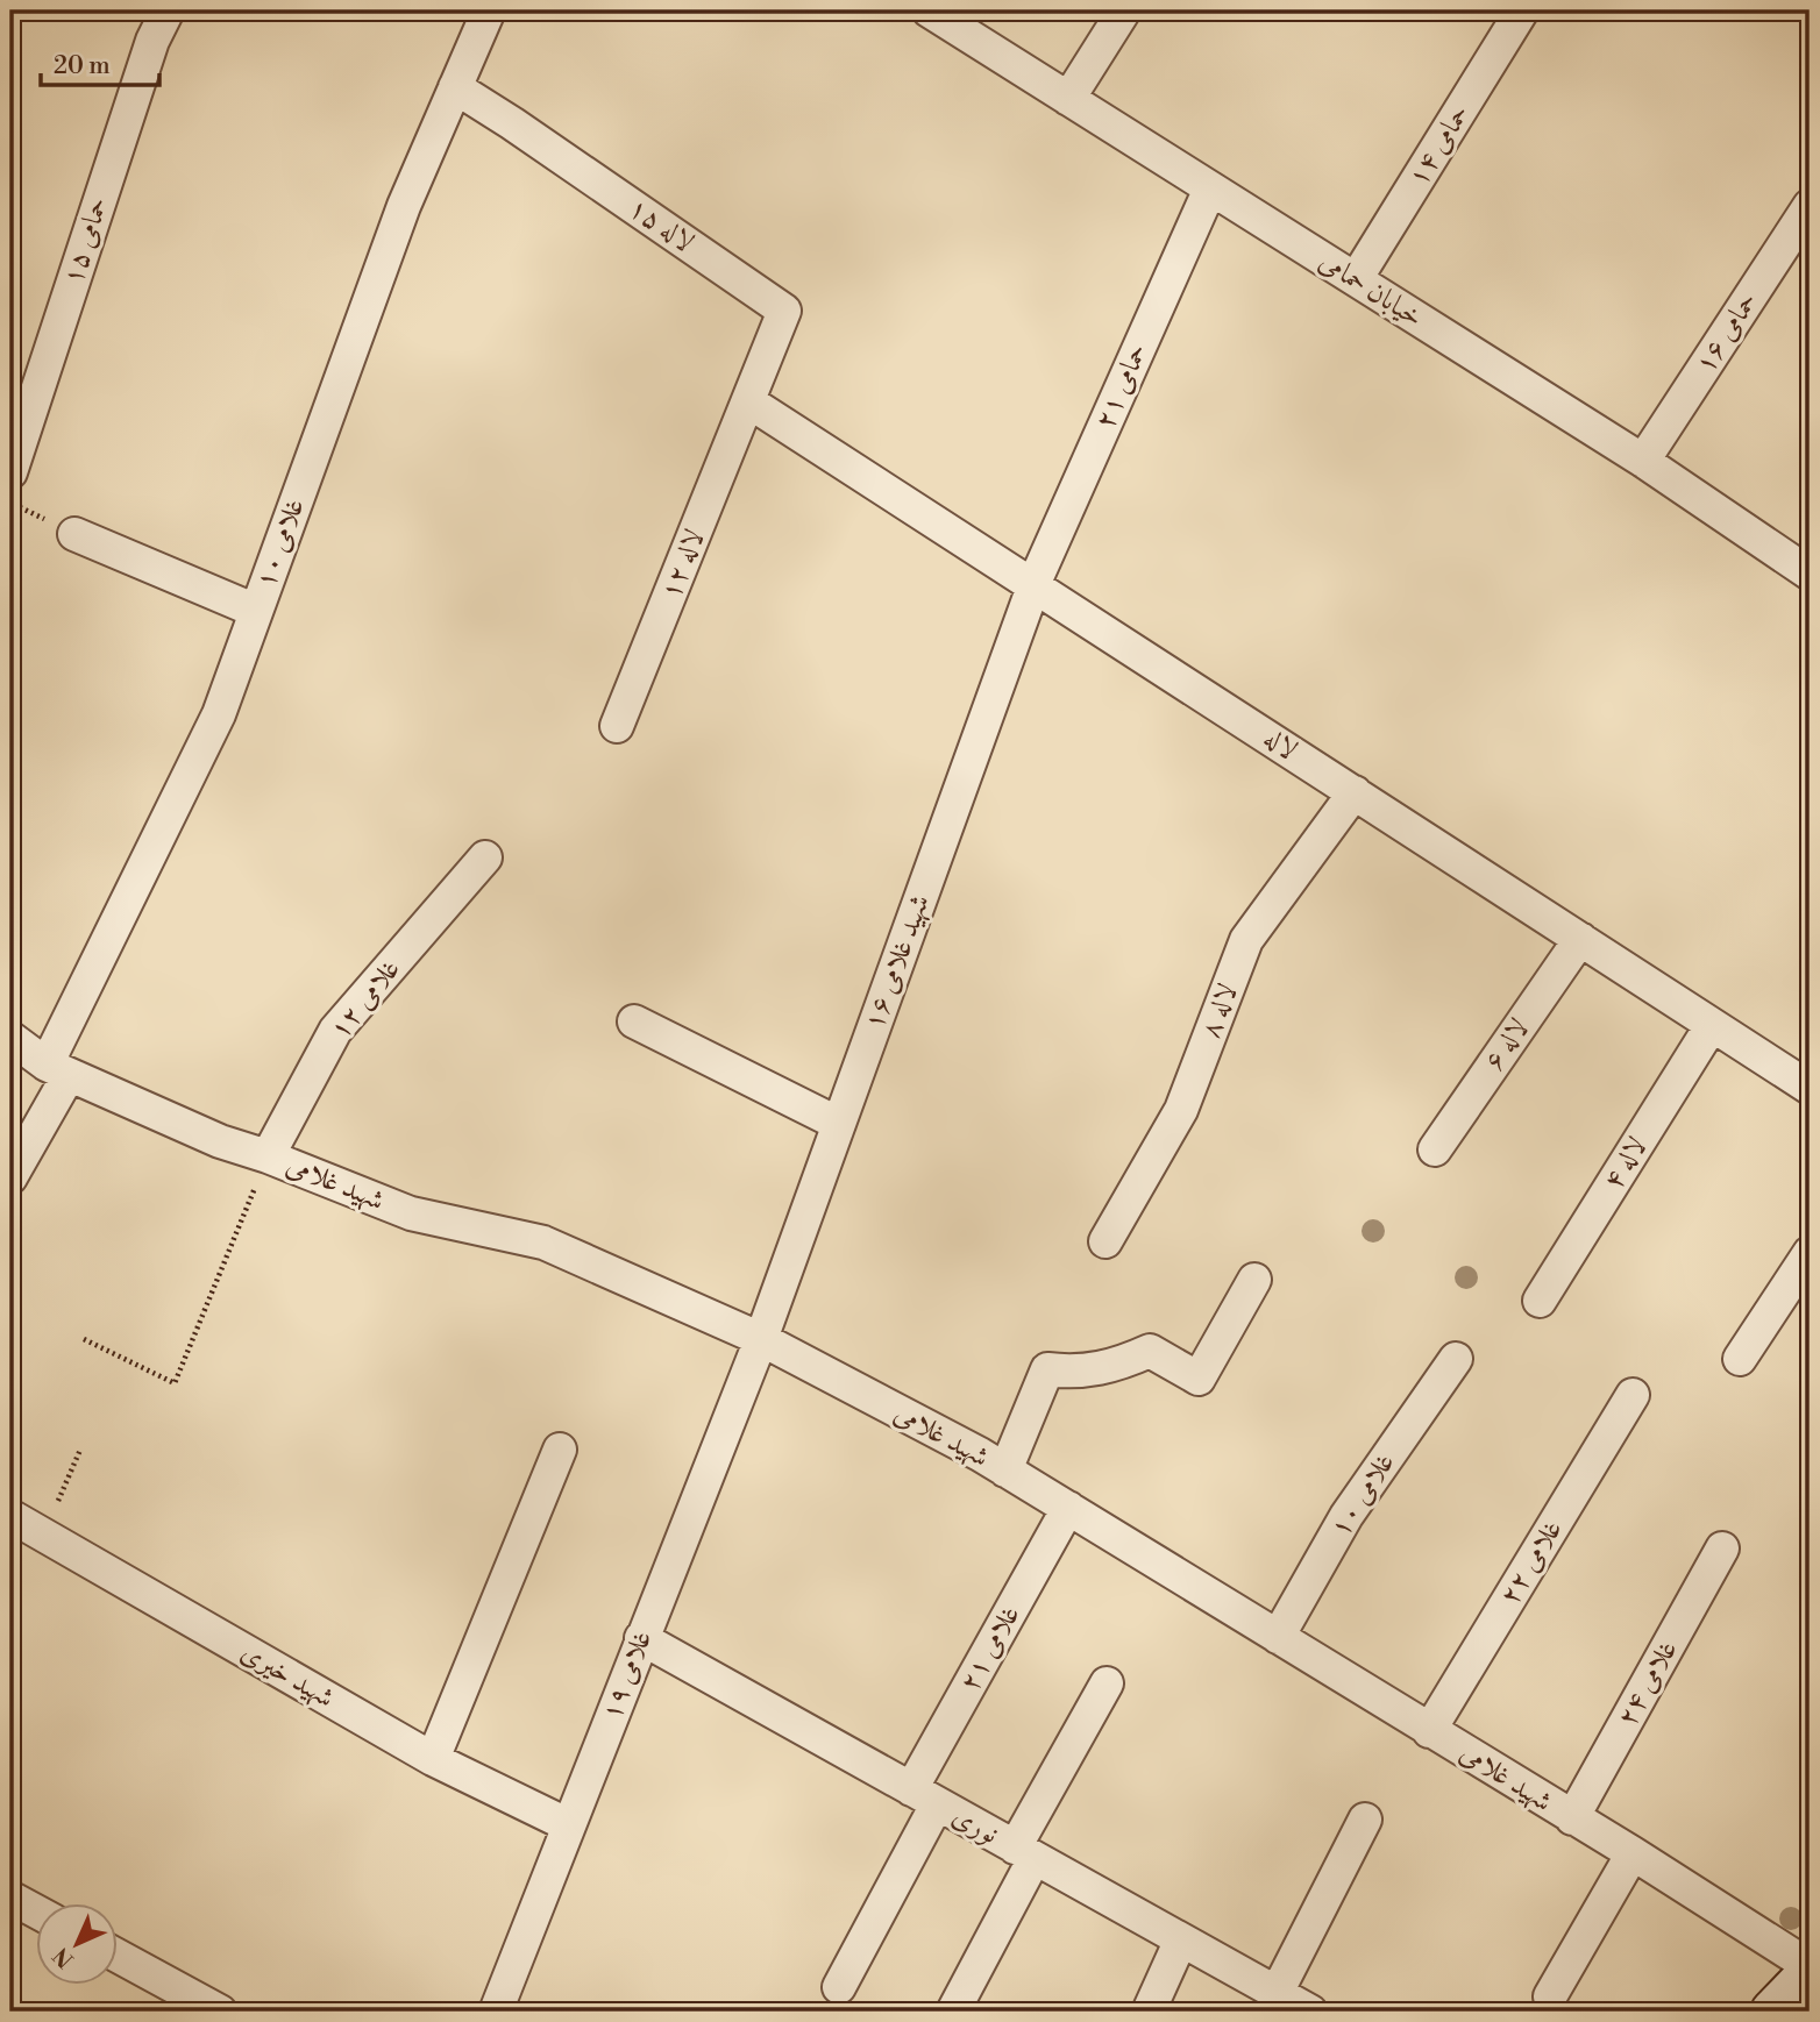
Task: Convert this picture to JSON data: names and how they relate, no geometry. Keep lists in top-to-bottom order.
{
  "streets": {
    "street": [
      "حمامی ۱۴",
      "لاله ۱۵",
      "حمامی ۱۵",
      "خیابان حمامی",
      "حمامی ۱۶",
      "حمامی ۲۱",
      "غلامی ۱۰",
      "لاله ۱۲",
      "لاله",
      "شهید غلامی ۱۶",
      "غلامی ۱۲",
      "لاله ۸",
      "لاله ۶",
      "لاله ۴",
      "شهید غلامی",
      "غلامی ۲۲",
      "غلامی ۲۱",
      "شهید خیری",
      "غلامی ۱۹",
      "غلامی ۲۴",
      "نوری"
    ]
  },
  "crossings": [
    ["حمامی ۱۴", "خیابان حمامی"],
    ["لاله ۱۵", "غلامی ۱۰"],
    ["لاله ۱۵", "لاله ۱۲"],
    ["لاله ۱۵", "لاله"],
    ["خیابان حمامی", "حمامی ۱۶"],
    ["خیابان حمامی", "حمامی ۲۱"],
    ["حمامی ۲۱", "لاله"],
    ["حمامی ۲۱", "شهید غلامی ۱۶"],
    ["غلامی ۱۰", "شهید غلامی"],
    ["لاله ۱۲", "لاله"],
    ["لاله", "شهید غلامی ۱۶"],
    ["لاله", "لاله ۸"],
    ["لاله", "لاله ۶"],
    ["لاله", "لاله ۴"],
    ["شهید غلامی ۱۶", "شهید غلامی"],
    ["شهید غلامی ۱۶", "غلامی ۱۹"],
    ["غلامی ۱۲", "شهید غلامی"],
    ["شهید غلامی", "غلامی ۲۲"],
    ["شهید غلامی", "غلامی ۲۱"],
    ["شهید غلامی", "غلامی ۱۹"],
    ["شهید غلامی", "غلامی ۲۴"],
    ["غلامی ۲۱", "نوری"],
    ["شهید خیری", "غلامی ۱۹"],
    ["غلامی ۱۹", "نوری"]
  ],
  "scale_bar": "20 m",
  "north": "bottom left"
}
